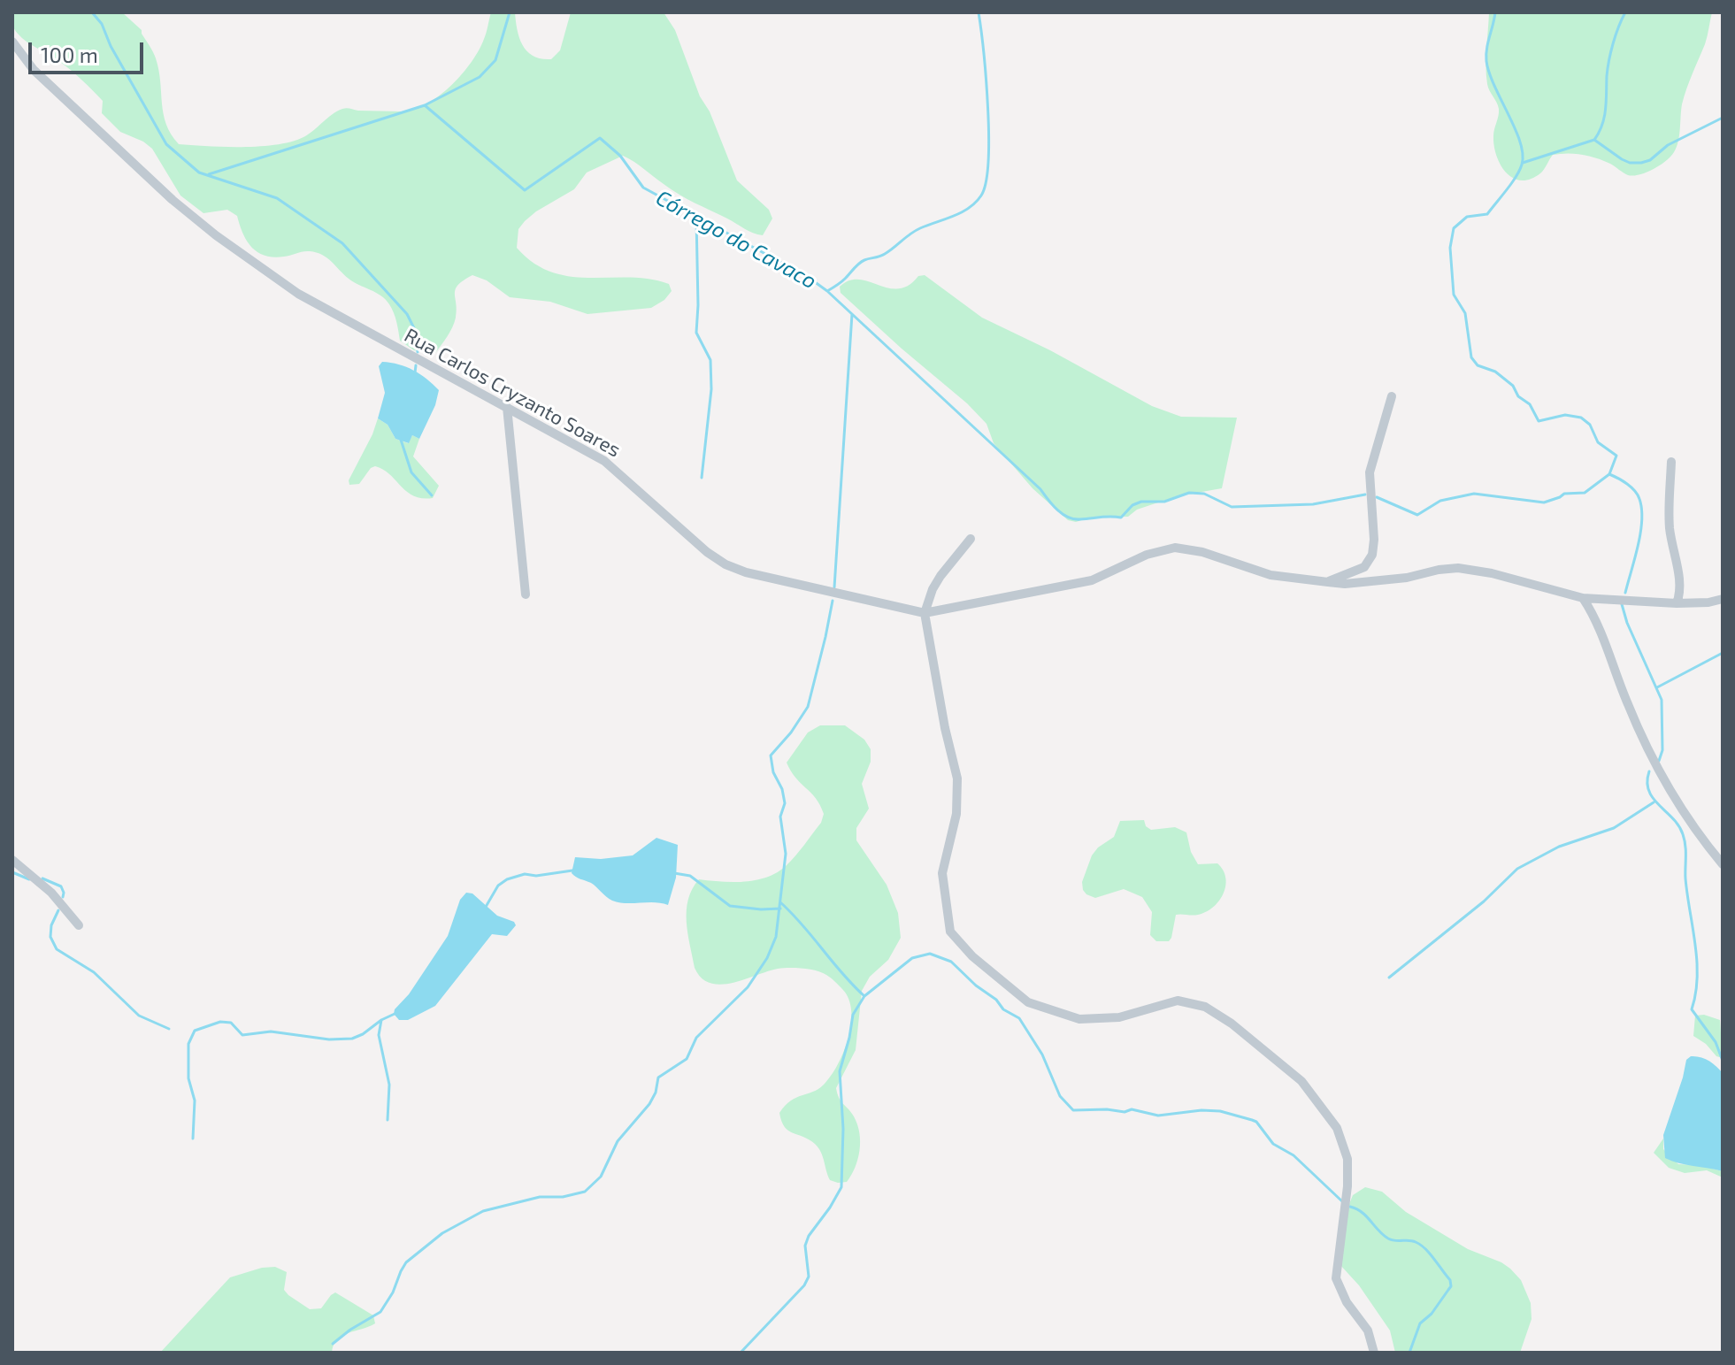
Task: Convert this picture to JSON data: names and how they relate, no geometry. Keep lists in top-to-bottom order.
{
  "streets": {
    "street": ["Rua Carlos Cryzanto Soares"]
  },
  "water": ["Córrego do Cavaco"],
  "scale_bar": "100 m"
}
